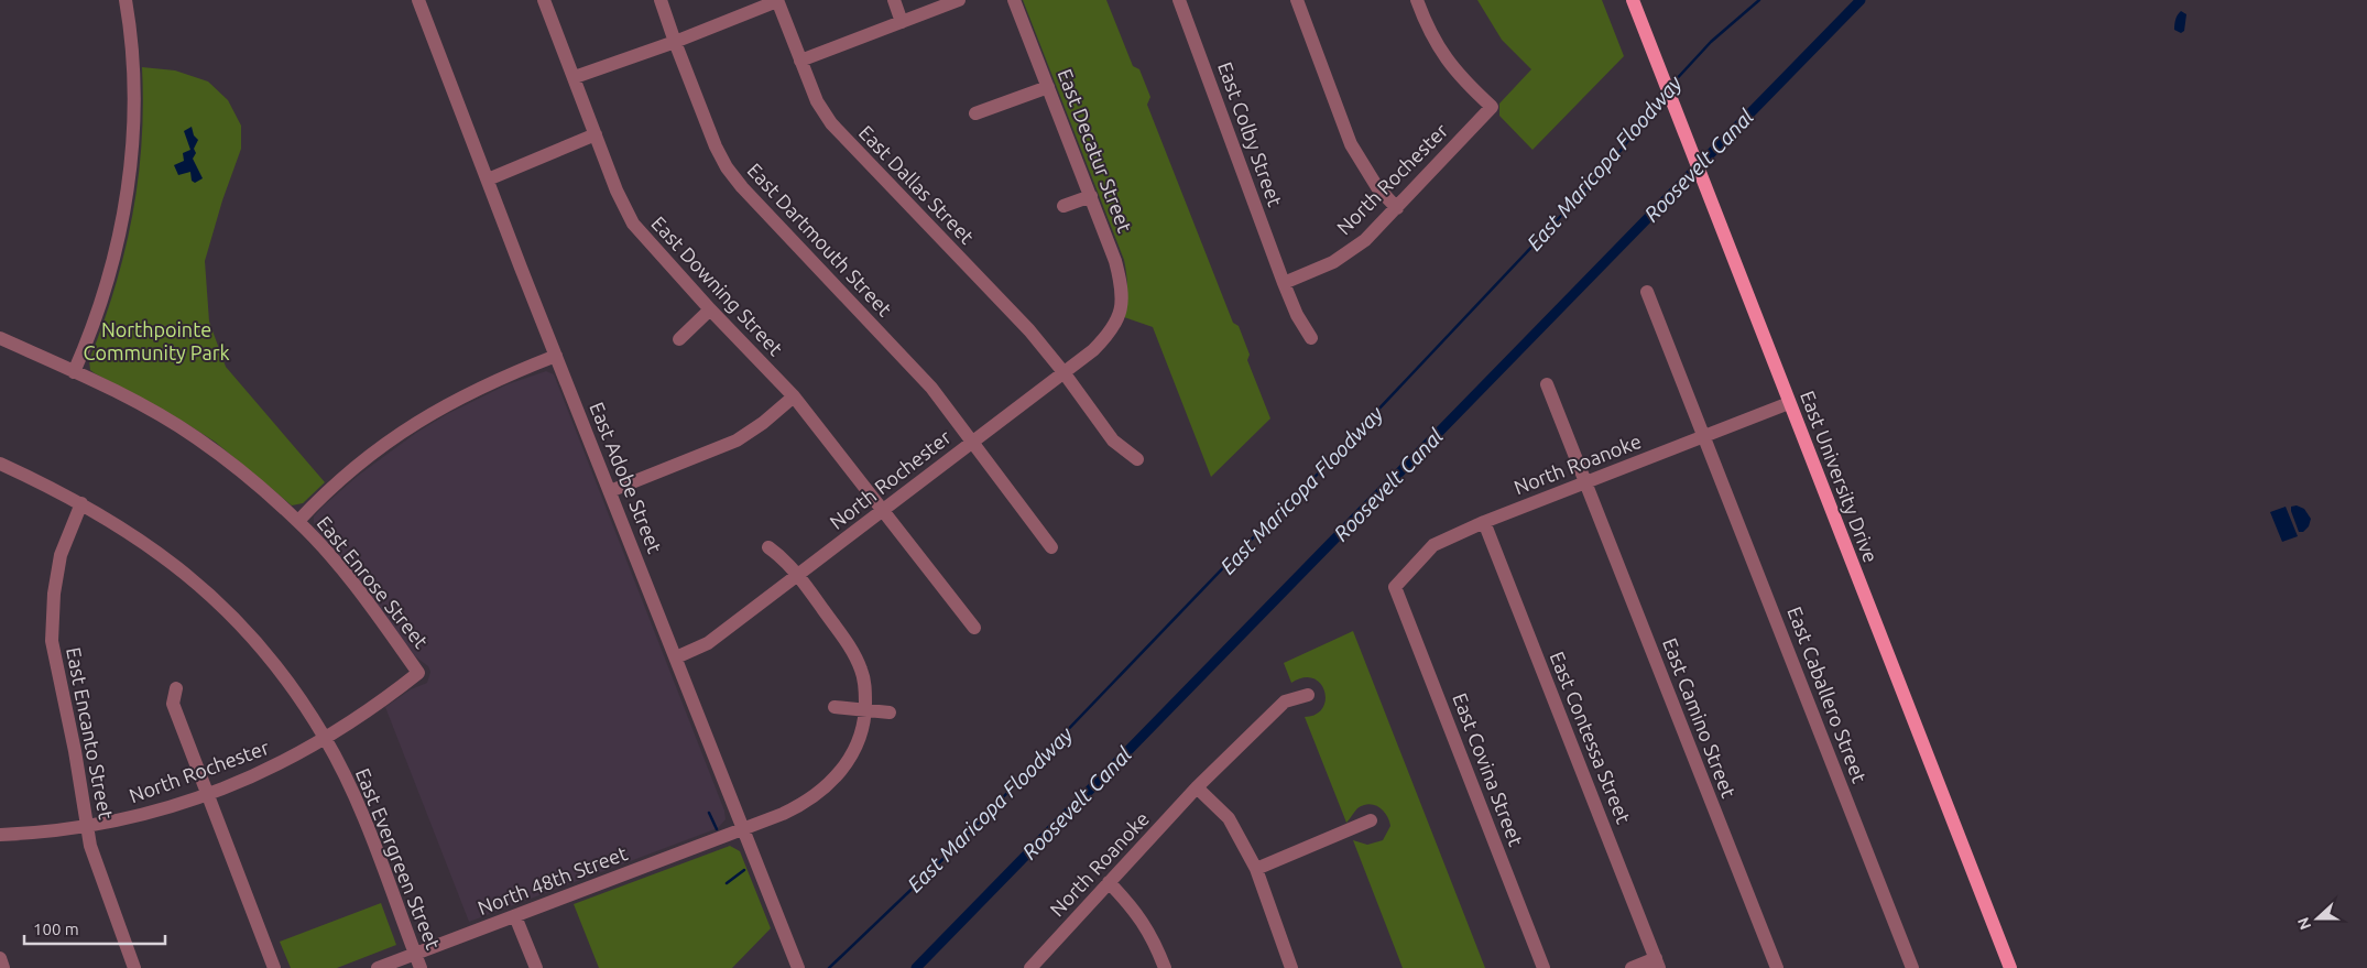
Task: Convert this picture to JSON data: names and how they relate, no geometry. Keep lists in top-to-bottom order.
{
  "streets": {
    "main road": ["East University Drive"],
    "street": [
      "East Colby Street",
      "East Decatur Street",
      "North Rochester",
      "East Dallas Street",
      "East Dartmouth Street",
      "East Downing Street",
      "North Roanoke",
      "East Adobe Street",
      "East Enrose Street",
      "East Caballero Street",
      "East Camino Street",
      "East Encanto Street",
      "East Contessa Street",
      "East Covina Street",
      "East Evergreen Street",
      "North 48th Street"
    ]
  },
  "crossings": [
    ["East Colby Street", "North Rochester"],
    ["East Decatur Street", "North Rochester"],
    ["North Rochester", "East Dallas Street"],
    ["North Rochester", "East Dartmouth Street"],
    ["North Rochester", "East Downing Street"],
    ["North Rochester", "East Adobe Street"],
    ["North Rochester", "East Enrose Street"],
    ["North Rochester", "East Encanto Street"],
    ["North Rochester", "East Evergreen Street"],
    ["North Rochester", "North 48th Street"],
    ["North Roanoke", "East University Drive"],
    ["North Roanoke", "East Caballero Street"],
    ["North Roanoke", "East Camino Street"],
    ["North Roanoke", "East Contessa Street"],
    ["North Roanoke", "East Covina Street"],
    ["East Adobe Street", "North 48th Street"],
    ["East Encanto Street", "East Evergreen Street"],
    ["East Evergreen Street", "North 48th Street"]
  ],
  "water": ["East Maricopa Floodway", "Roosevelt Canal"],
  "parks": ["Northpointe Community Park"],
  "scale_bar": "100 m",
  "north": "left"
}
